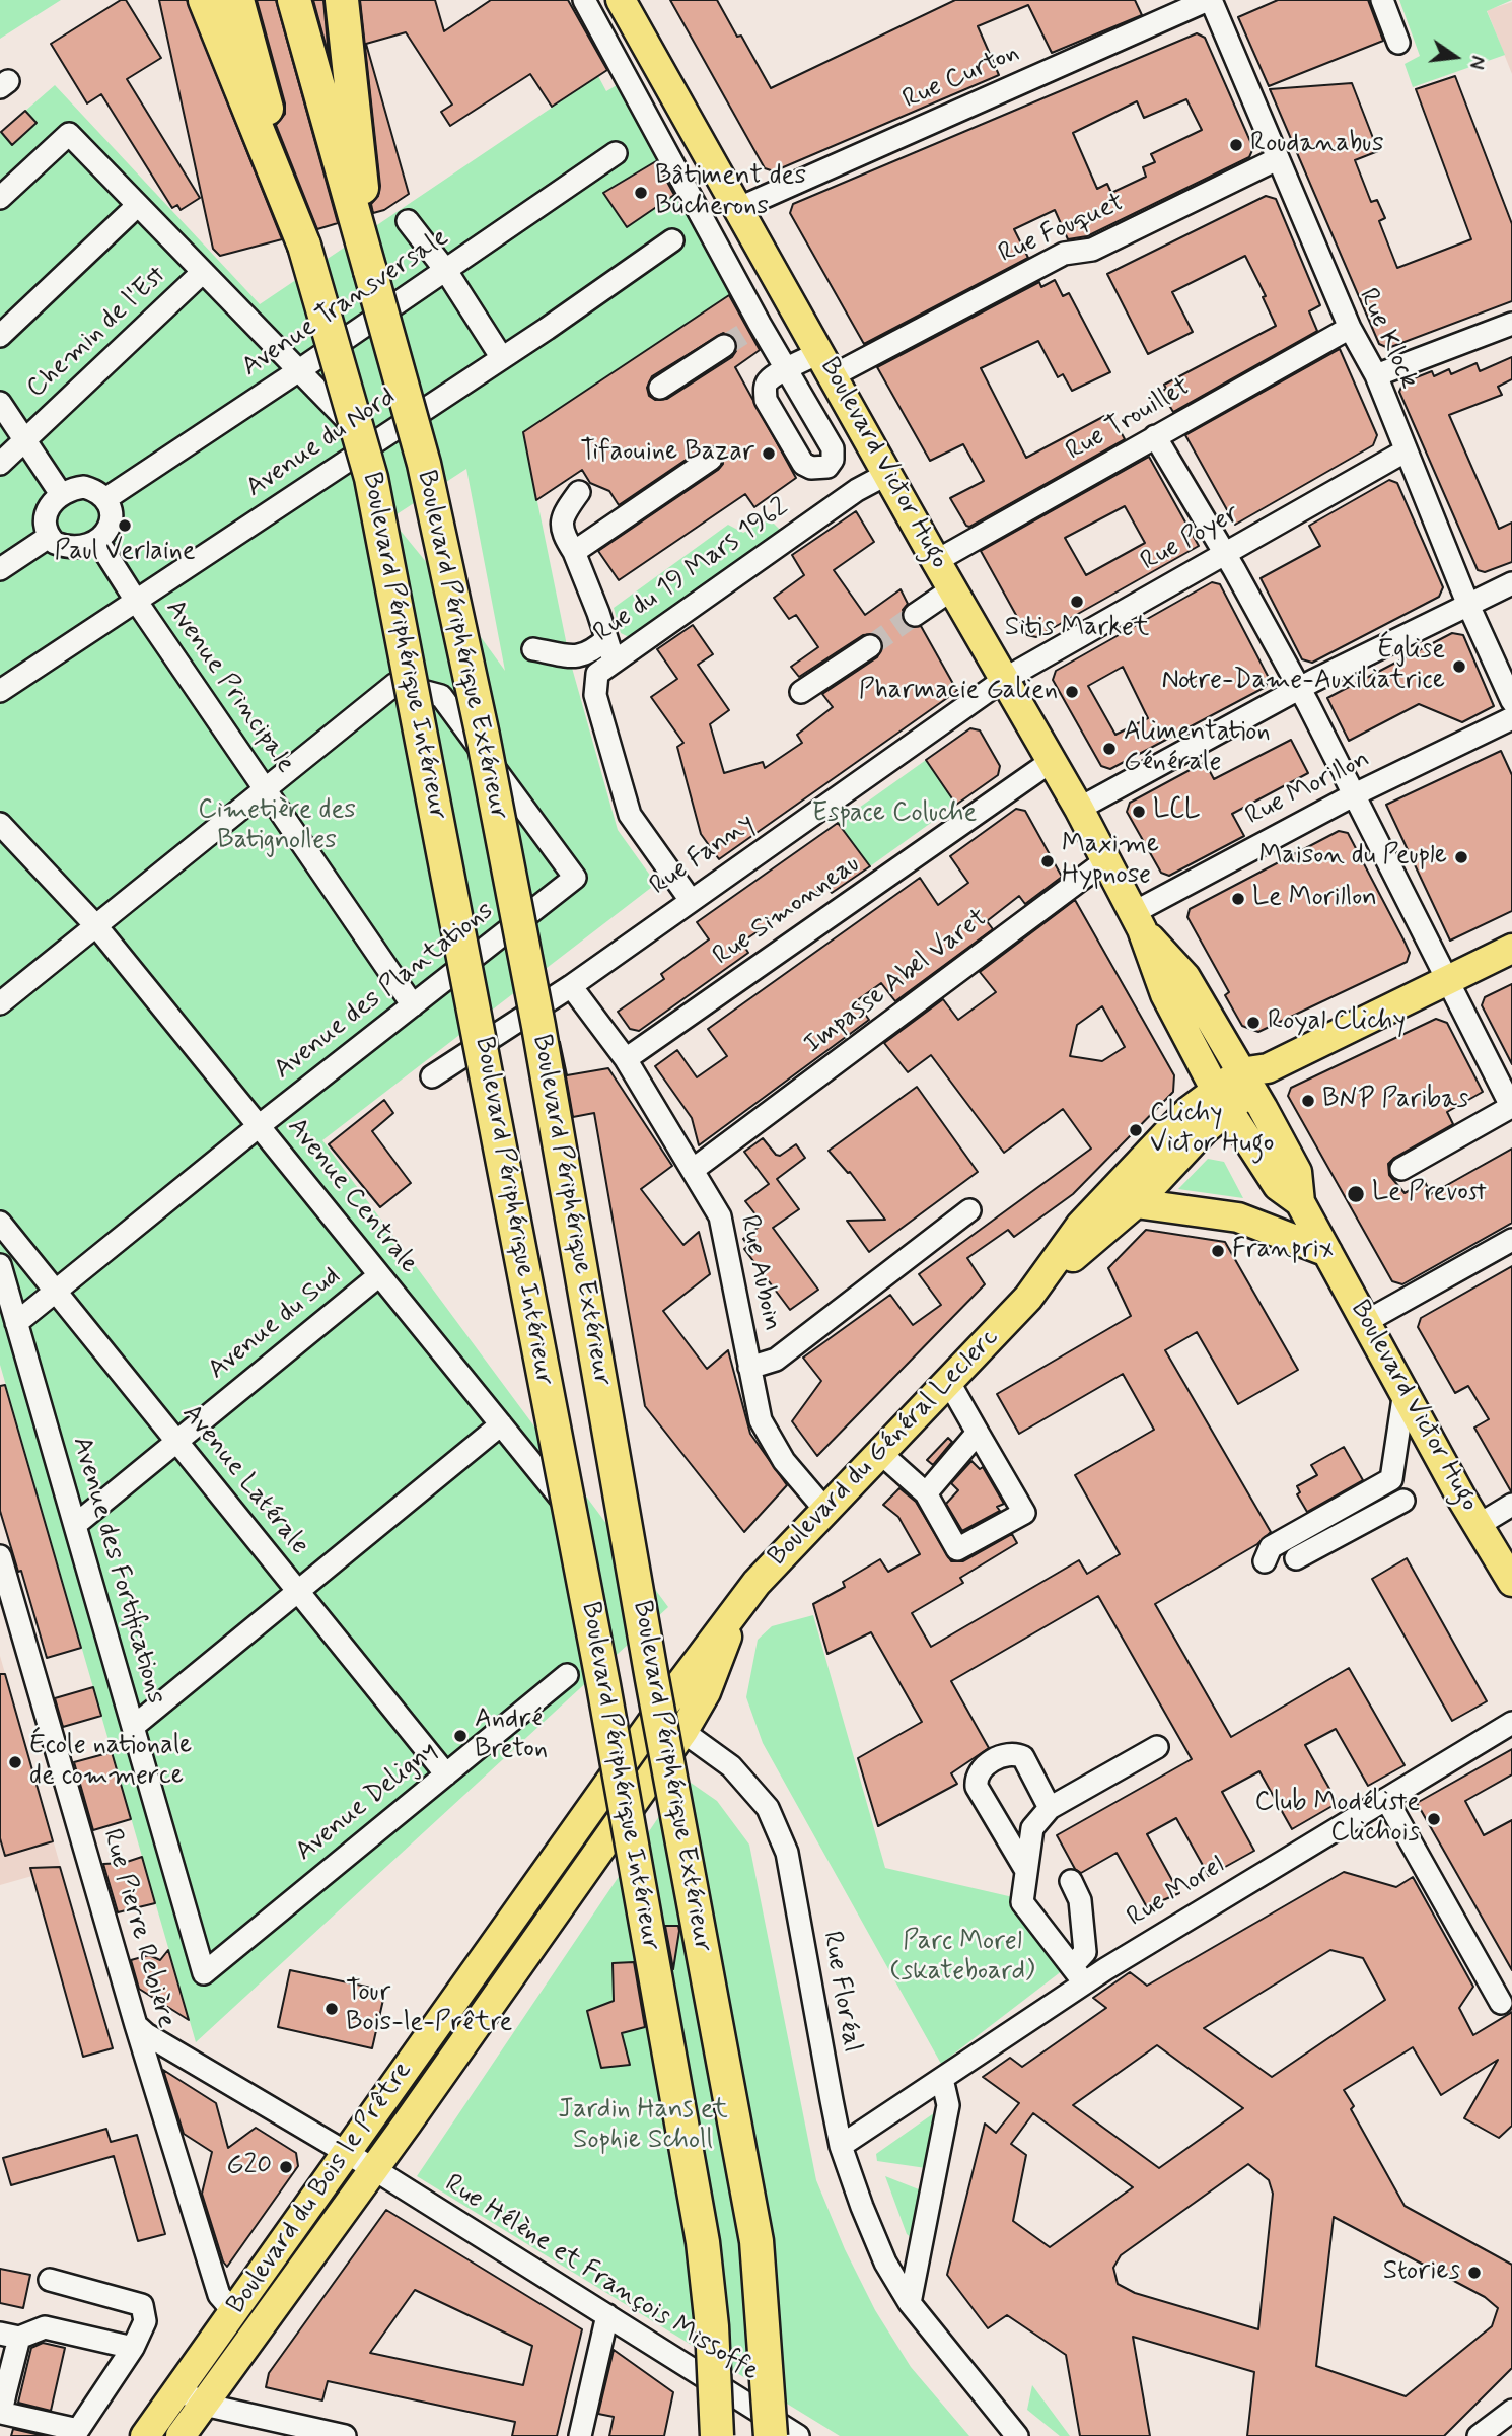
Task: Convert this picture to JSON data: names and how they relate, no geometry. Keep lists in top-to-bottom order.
{
  "streets": {
    "highway": ["Boulevard Périphérique Extérieur", "Boulevard Périphérique Intérieur"],
    "main road": ["Boulevard Victor Hugo", "Boulevard du Général Leclerc", "Boulevard du Bois le Prêtre"],
    "street": [
      "Rue Curton",
      "Rue Fouquet",
      "Avenue Transversale",
      "Chemin de l'Est",
      "Rue Klock",
      "Rue Trouillet",
      "Avenue du Nord",
      "Rue Poyer",
      "Rue du 19 Mars 1962",
      "Avenue Principale",
      "Rue Morillon",
      "Rue Fanny",
      "Rue Simonneau",
      "Impasse Abel Varet",
      "Avenue des Plantations",
      "Avenue Centrale",
      "Rue Auboin",
      "Avenue du Sud",
      "Avenue Latérale",
      "Avenue des Fortifications",
      "Avenue Deligny",
      "Rue Morel",
      "Rue Pierre Rebière",
      "Rue Floréal",
      "Rue Hélène et François Missoffe"
    ]
  },
  "crossings": [
    ["Rue Curton", "Rue Klock"],
    ["Rue Curton", "Boulevard Victor Hugo"],
    ["Rue Fouquet", "Rue Klock"],
    ["Rue Fouquet", "Boulevard Victor Hugo"],
    ["Avenue Transversale", "Avenue Principale"],
    ["Rue Klock", "Rue Trouillet"],
    ["Rue Klock", "Rue Poyer"],
    ["Rue Trouillet", "Boulevard Victor Hugo"],
    ["Avenue du Nord", "Avenue Principale"],
    ["Boulevard Victor Hugo", "Rue Poyer"],
    ["Boulevard Victor Hugo", "Rue du 19 Mars 1962"],
    ["Boulevard Victor Hugo", "Rue Morillon"],
    ["Boulevard Victor Hugo", "Rue Fanny"],
    ["Boulevard Victor Hugo", "Rue Simonneau"],
    ["Boulevard Victor Hugo", "Impasse Abel Varet"],
    ["Boulevard Victor Hugo", "Boulevard du Général Leclerc"],
    ["Rue Poyer", "Rue Fanny"],
    ["Rue du 19 Mars 1962", "Rue Fanny"],
    ["Avenue Principale", "Avenue des Plantations"],
    ["Rue Fanny", "Rue Auboin"],
    ["Rue Simonneau", "Rue Auboin"],
    ["Impasse Abel Varet", "Rue Auboin"],
    ["Avenue des Plantations", "Avenue Centrale"],
    ["Avenue des Plantations", "Avenue Latérale"],
    ["Avenue des Plantations", "Avenue des Fortifications"],
    ["Avenue Centrale", "Avenue du Sud"],
    ["Rue Auboin", "Boulevard du Général Leclerc"],
    ["Avenue du Sud", "Avenue Latérale"],
    ["Avenue du Sud", "Avenue des Fortifications"],
    ["Boulevard du Général Leclerc", "Boulevard du Bois le Prêtre"],
    ["Avenue Latérale", "Avenue Deligny"],
    ["Avenue des Fortifications", "Avenue Deligny"],
    ["Rue Morel", "Rue Floréal"],
    ["Rue Pierre Rebière", "Boulevard du Bois le Prêtre"],
    ["Rue Pierre Rebière", "Rue Hélène et François Missoffe"],
    ["Rue Floréal", "Boulevard du Bois le Prêtre"],
    ["Boulevard du Bois le Prêtre", "Rue Hélène et François Missoffe"]
  ],
  "parks": [
    "Cimetière des Batignolles",
    "Espace Coluche",
    "Parc Morel (skateboard)",
    "Jardin Hans et Sophie Scholl"
  ],
  "places": [
    "Roudanabus",
    "Bâtiment des Bûcherons",
    "Tifaouine Bazar",
    "Paul Verlaine",
    "Sitis Market",
    "Église Notre-Dame-Auxiliatrice",
    "Pharmacie Galien",
    "Alimentation Générale",
    "LCL",
    "Maison du Peuple",
    "Maxime Hypnose",
    "Le Morillon",
    "Royal Clichy",
    "BNP Paribas",
    "Clichy Victor Hugo",
    "Le Prevost",
    "Franprix",
    "André Breton",
    "École nationale de commerce",
    "Club Modéliste Clichois",
    "Tour Bois-le-Prêtre",
    "G20",
    "Stories"
  ],
  "north": "right"
}
